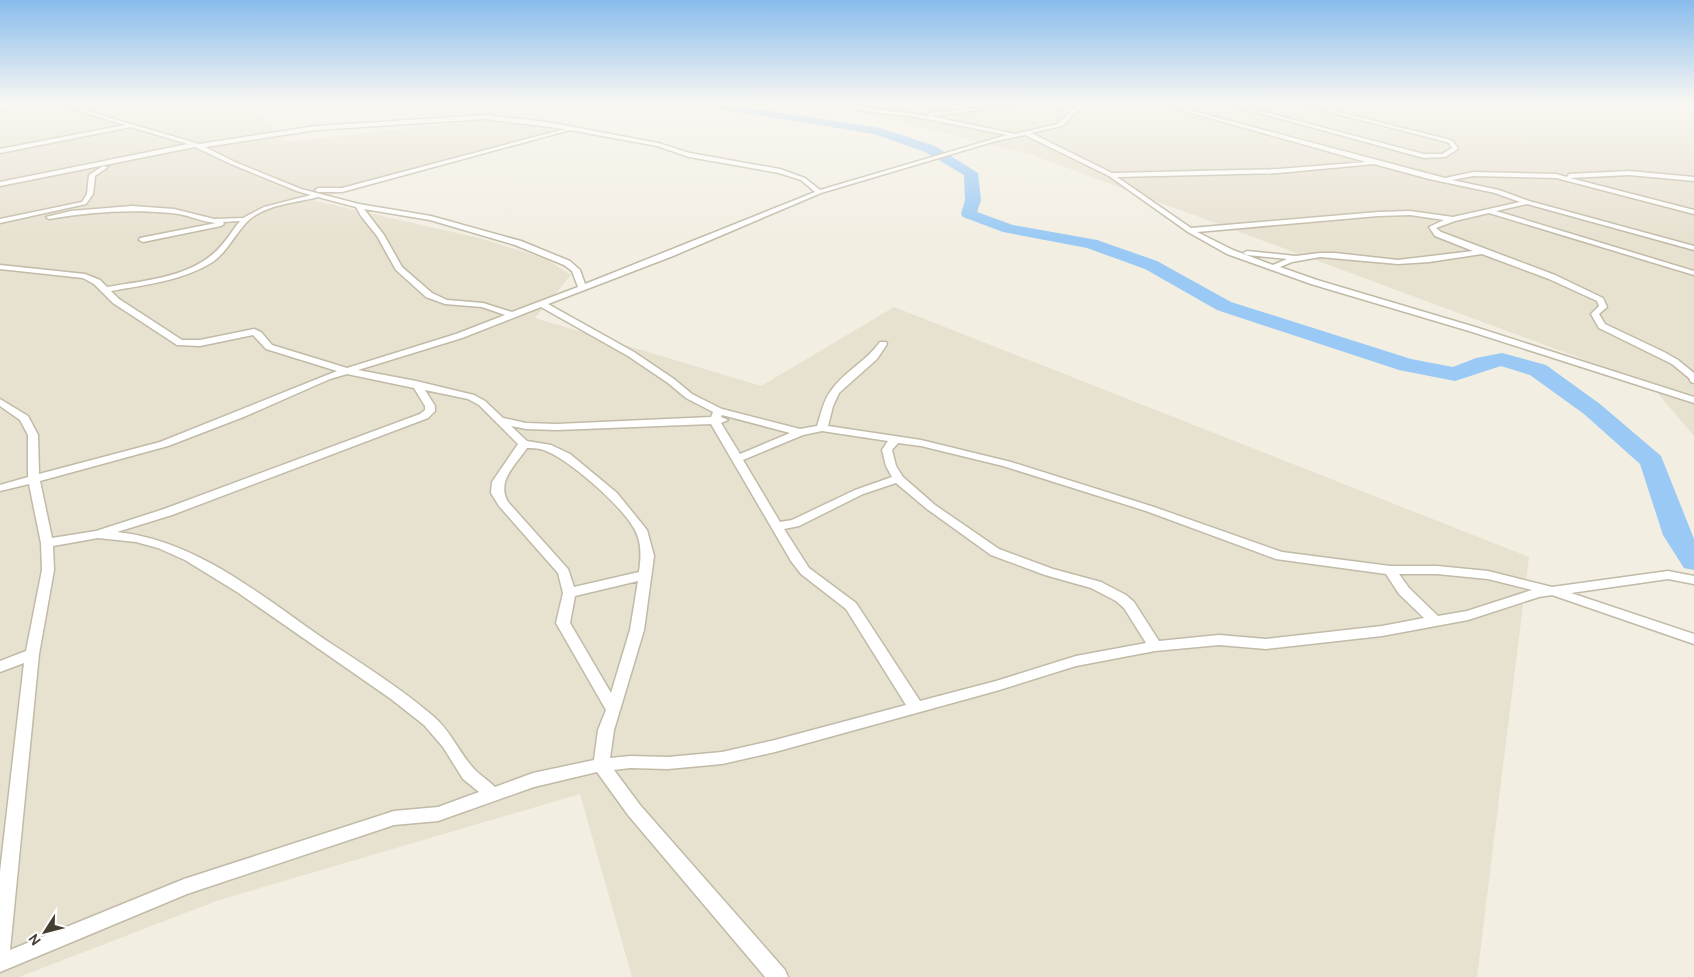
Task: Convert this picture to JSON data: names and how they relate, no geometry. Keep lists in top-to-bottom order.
{
  "north": "bottom left"
}
